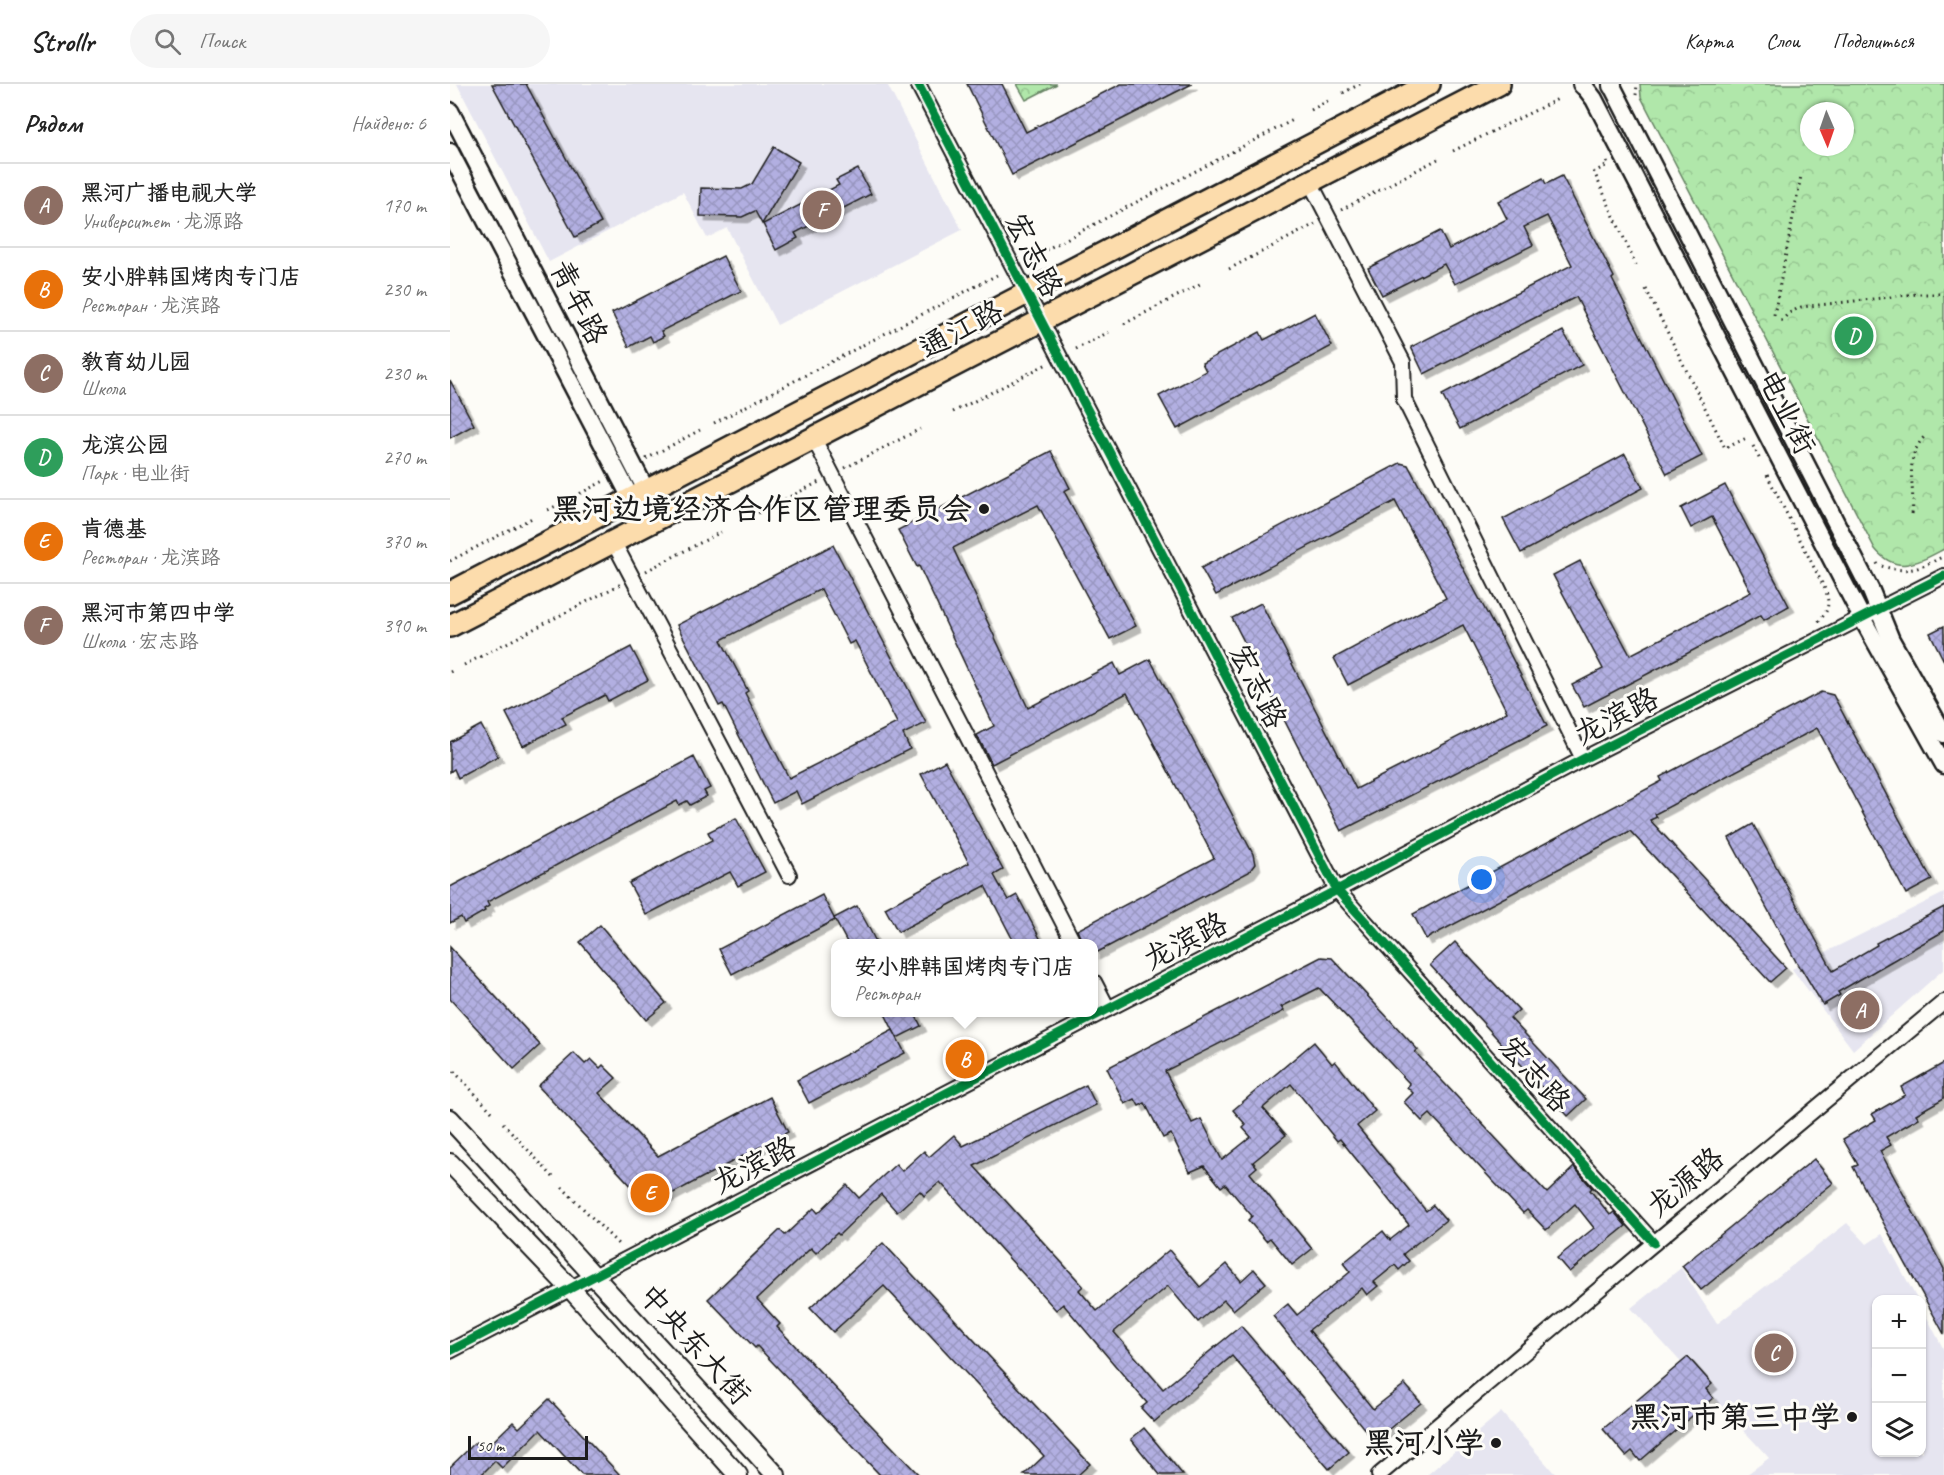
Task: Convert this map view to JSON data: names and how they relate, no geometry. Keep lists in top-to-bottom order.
{
  "streets": {
    "main road": ["通江路", "中央东大街"],
    "street": [
      "宏志路",
      "青年路",
      "电业街",
      "龙滨路",
      "龙源路"
    ]
  },
  "crossings": [
    ["宏志路", "通江路"],
    ["宏志路", "龙滨路"],
    ["宏志路", "龙源路"],
    ["青年路", "通江路"],
    ["电业街", "龙滨路"],
    ["龙滨路", "中央东大街"]
  ],
  "places": ["黑河边境经济合作区管理委员会", "黑河市第三中学", "黑河小学"],
  "scale_bar": "50 m",
  "north": "bottom",
  "page": {
    "header": "Strollr",
    "search": "Поиск",
    "nav": ["Карта", "Слои", "Поделиться"],
    "heading": ["Рядом", "Найдено: 6"],
    "list": [
      {
        "mark": "A",
        "name": "黑河广播电视大学",
        "note": "Университет · 龙源路",
        "value": "170 m"
      },
      {
        "mark": "B",
        "name": "安小胖韩国烤肉专门店",
        "note": "Ресторан · 龙滨路",
        "value": "230 m"
      },
      {
        "mark": "C",
        "name": "教育幼儿园",
        "note": "Школа",
        "value": "230 m"
      },
      {
        "mark": "D",
        "name": "龙滨公园",
        "note": "Парк · 电业街",
        "value": "270 m"
      },
      {
        "mark": "E",
        "name": "肯德基",
        "note": "Ресторан · 龙滨路",
        "value": "370 m"
      },
      {
        "mark": "F",
        "name": "黑河市第四中学",
        "note": "Школа · 宏志路",
        "value": "390 m"
      }
    ],
    "pins": [
      "F",
      "D",
      "A",
      "B",
      "E",
      "C"
    ],
    "popup": ["安小胖韩国烤肉专门店", "Ресторан"],
    "map_buttons": ["+", "−"],
    "scale": "50 m"
  }
}
